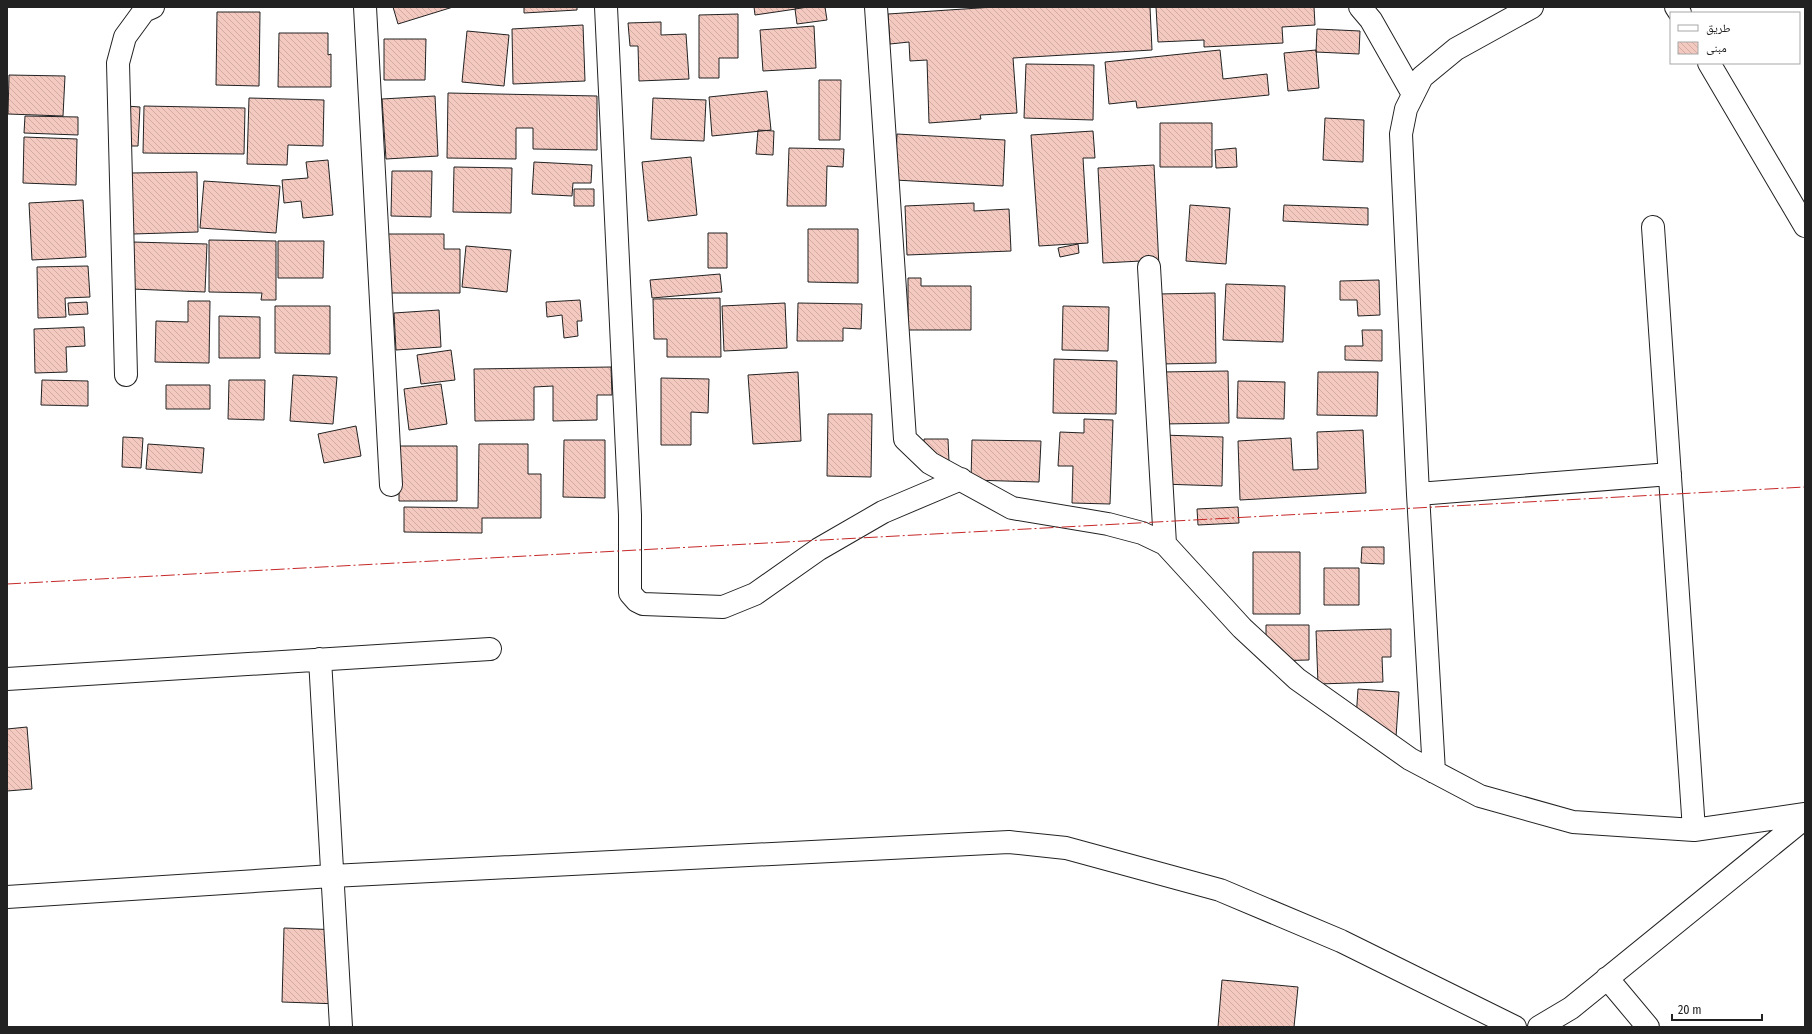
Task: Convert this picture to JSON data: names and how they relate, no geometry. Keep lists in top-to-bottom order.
{
  "legend": ["طريق", "مبنى"],
  "scale_bar": "20 m"
}
